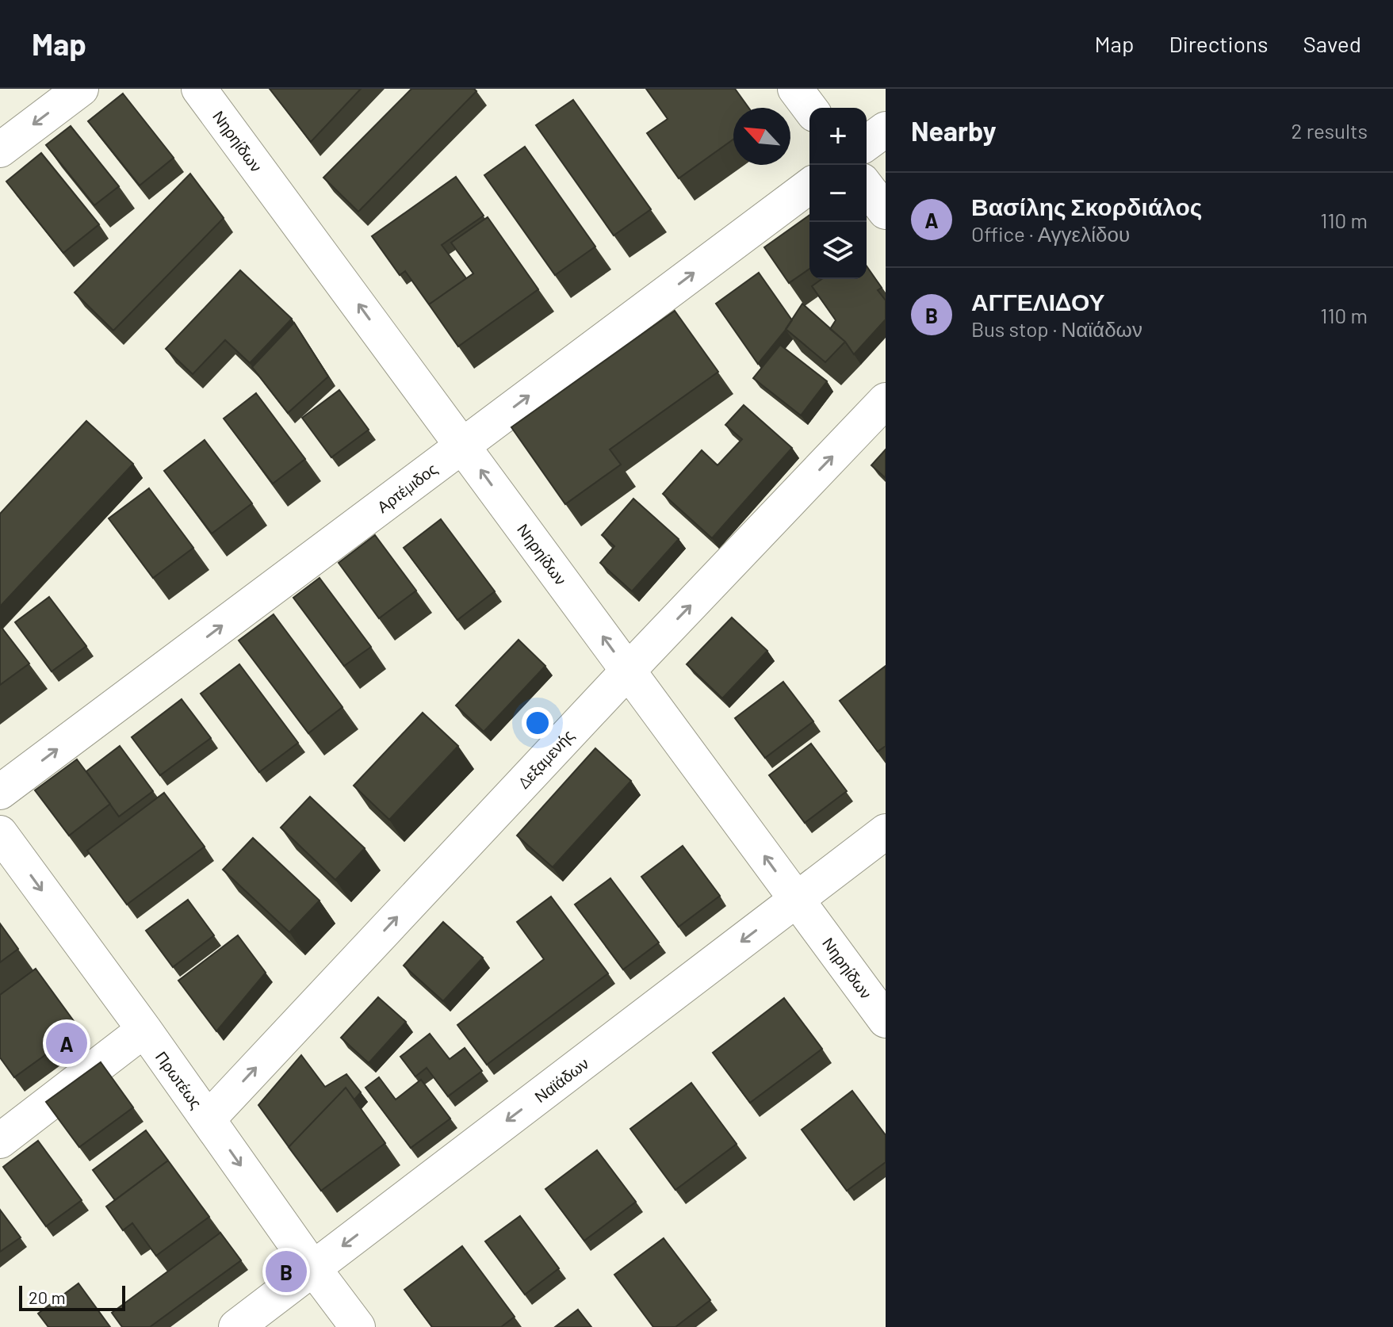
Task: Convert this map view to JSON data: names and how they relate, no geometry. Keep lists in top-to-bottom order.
{
  "streets": {
    "street": [
      "Νηρηίδων",
      "Αρτέμιδος",
      "Δεξαμενής",
      "Πρωτέως",
      "Ναϊάδων"
    ]
  },
  "crossings": [
    ["Νηρηίδων", "Αρτέμιδος"],
    ["Νηρηίδων", "Δεξαμενής"],
    ["Νηρηίδων", "Ναϊάδων"],
    ["Δεξαμενής", "Πρωτέως"],
    ["Πρωτέως", "Ναϊάδων"]
  ],
  "one_way": [
    "Νηρηίδων",
    "Αρτέμιδος",
    "Δεξαμενής",
    "Πρωτέως",
    "Ναϊάδων"
  ],
  "scale_bar": "20 m",
  "north": "top left",
  "page": {
    "header": "Map",
    "nav": ["Map", "Directions", "Saved"],
    "heading": ["Nearby", "2 results"],
    "map_buttons": ["+", "−"],
    "list": [
      {
        "mark": "A",
        "name": "Βασίλης Σκορδιάλος",
        "note": "Office · Αγγελίδου",
        "value": "110 m"
      },
      {
        "mark": "B",
        "name": "ΑΓΓΕΛΙΔΟΥ",
        "note": "Bus stop · Ναϊάδων",
        "value": "110 m"
      }
    ],
    "pins": ["A", "B"],
    "scale": "20 m"
  }
}
